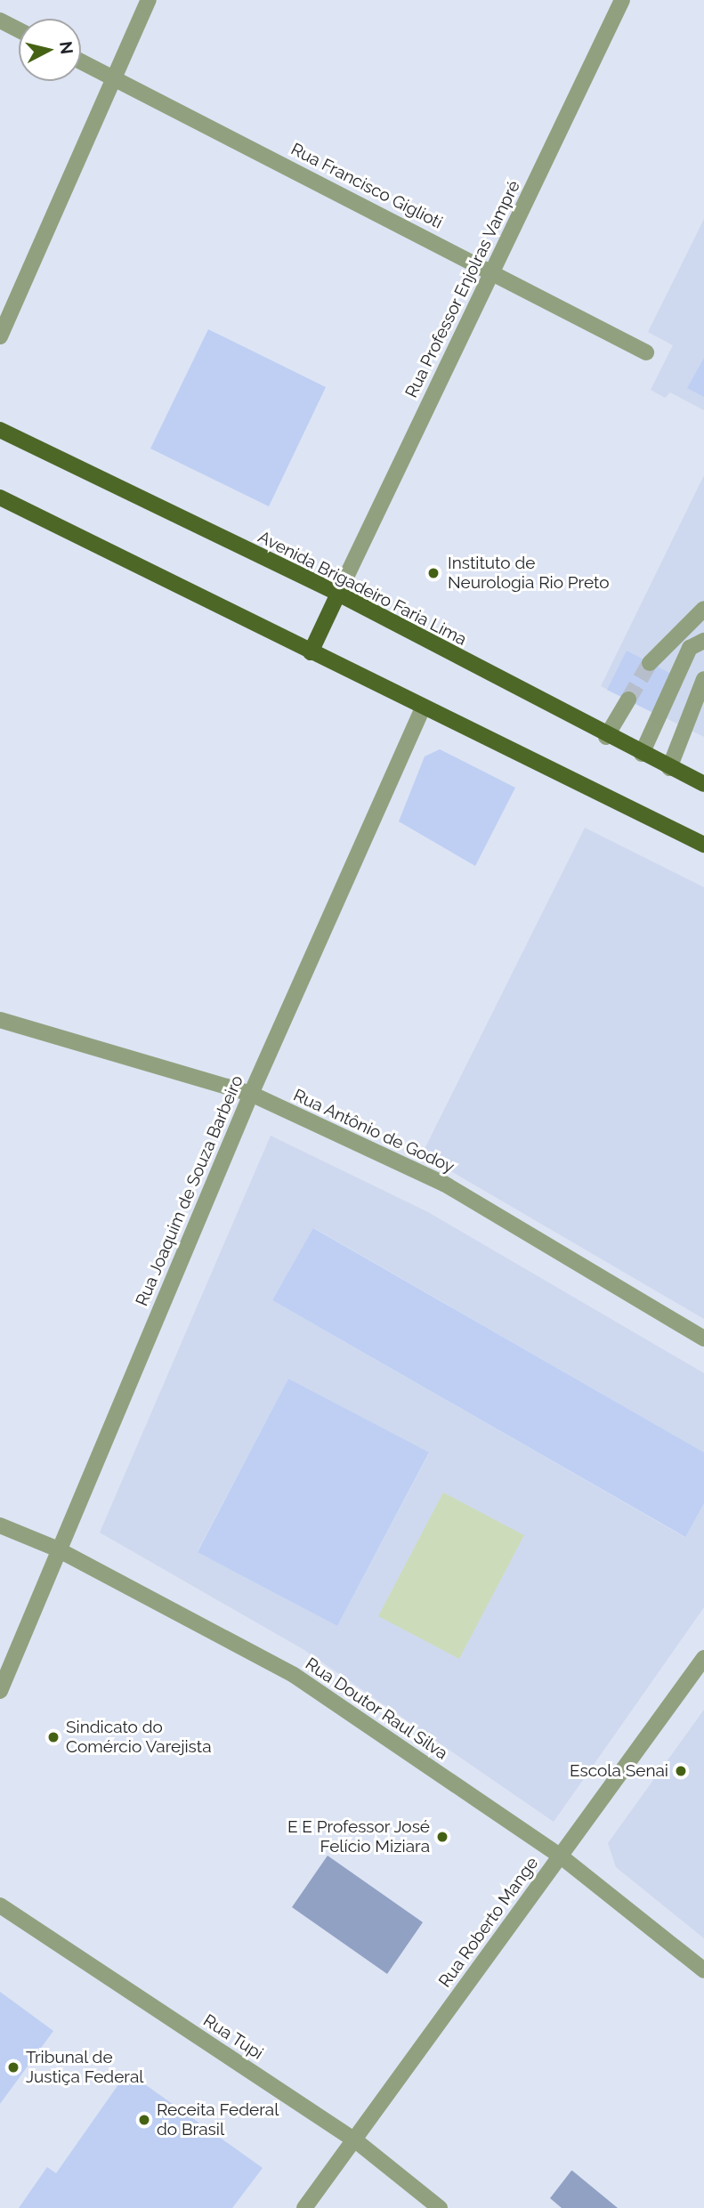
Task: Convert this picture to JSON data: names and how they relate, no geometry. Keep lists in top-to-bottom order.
{
  "streets": {
    "main road": ["Avenida Brigadeiro Faria Lima"],
    "street": [
      "Rua Francisco Giglioti",
      "Rua Professor Enjolras Vampré",
      "Rua Antônio de Godoy",
      "Rua Joaquim de Souza Barbeiro",
      "Rua Doutor Raul Silva",
      "Rua Roberto Mange",
      "Rua Tupi"
    ]
  },
  "crossings": [
    ["Rua Francisco Giglioti", "Rua Professor Enjolras Vampré"],
    ["Rua Professor Enjolras Vampré", "Avenida Brigadeiro Faria Lima"],
    ["Rua Antônio de Godoy", "Rua Joaquim de Souza Barbeiro"],
    ["Rua Joaquim de Souza Barbeiro", "Rua Doutor Raul Silva"],
    ["Rua Doutor Raul Silva", "Rua Roberto Mange"],
    ["Rua Roberto Mange", "Rua Tupi"]
  ],
  "places": [
    "Instituto de Neurologia Rio Preto",
    "Sindicato do Comércio Varejista",
    "Escola Senai",
    "E E Professor José Felício Miziara",
    "Tribunal de Justiça Federal",
    "Receita Federal do Brasil"
  ],
  "north": "right"
}
